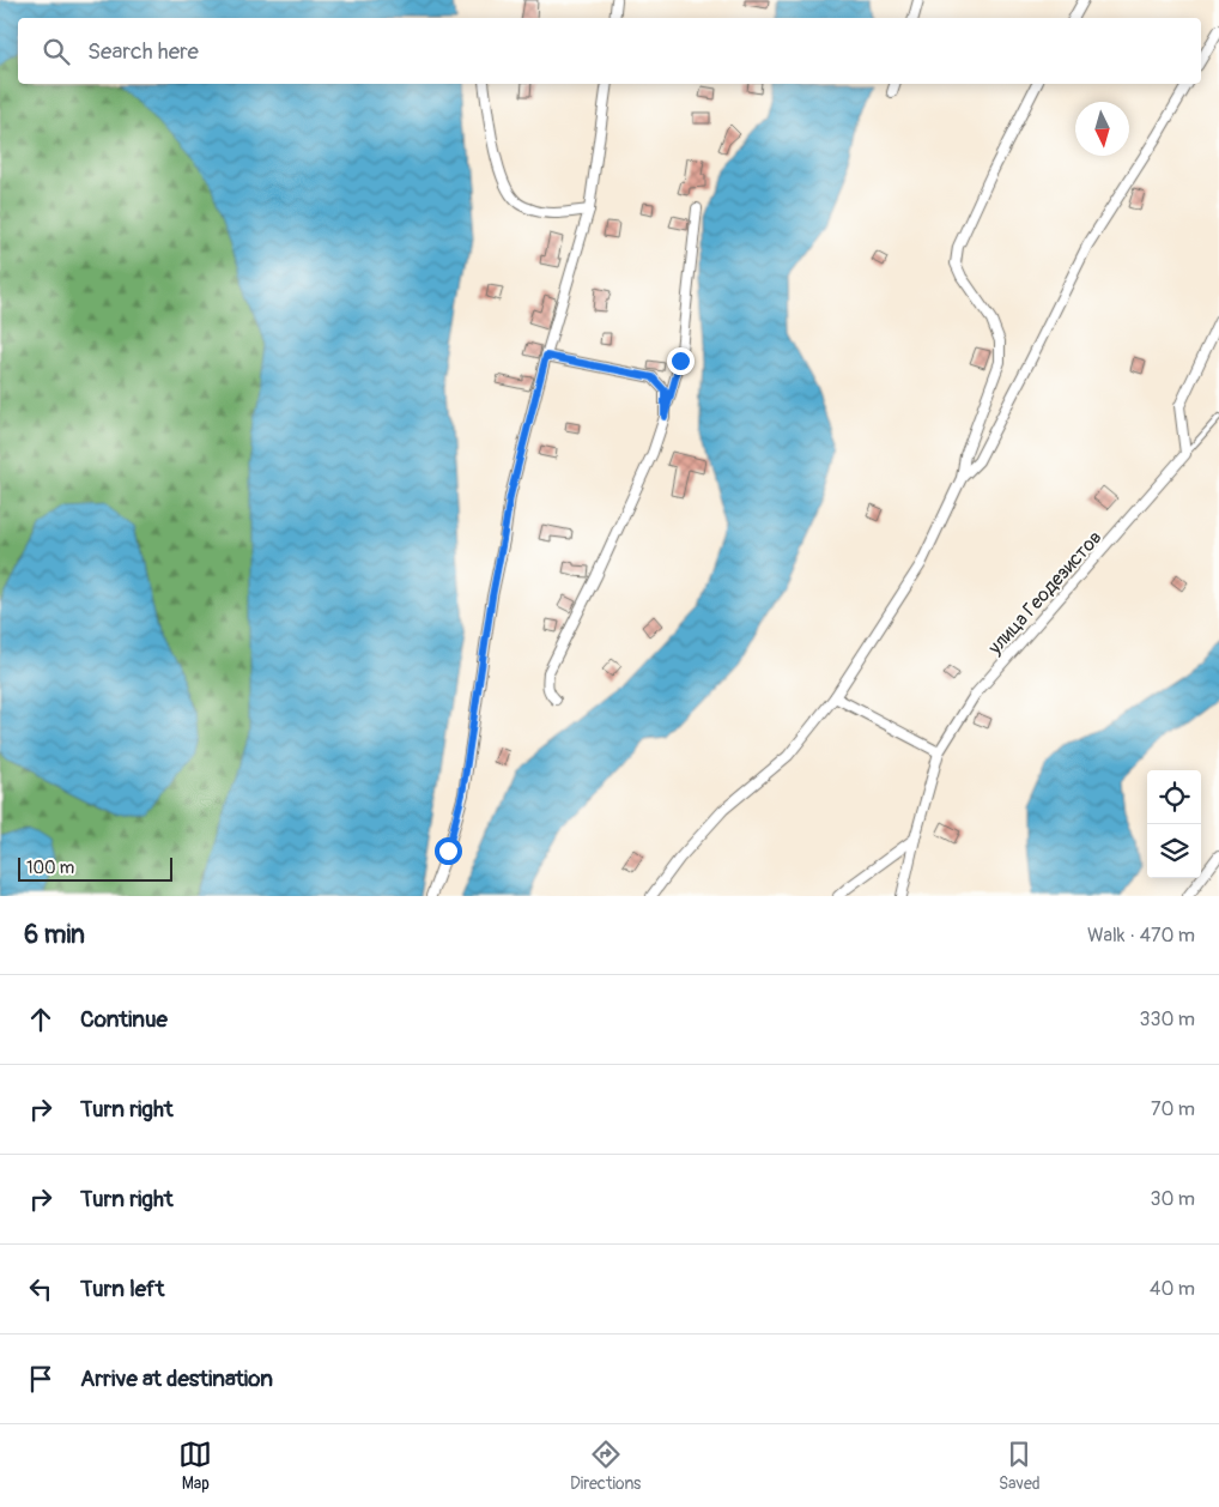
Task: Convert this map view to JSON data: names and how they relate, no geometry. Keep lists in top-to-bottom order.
{
  "streets": {
    "street": ["улица Геодезистов"]
  },
  "scale_bar": "100 m",
  "north": "bottom",
  "page": {
    "search": "Search here",
    "scale": "100 m",
    "heading": ["6 min", "Walk · 470 m"],
    "list": [
      ["Continue", "330 m"],
      ["Turn right", "70 m"],
      ["Turn right", "30 m"],
      ["Turn left", "40 m"],
      "Arrive at destination"
    ],
    "nav": ["Map", "Directions", "Saved"]
  }
}
